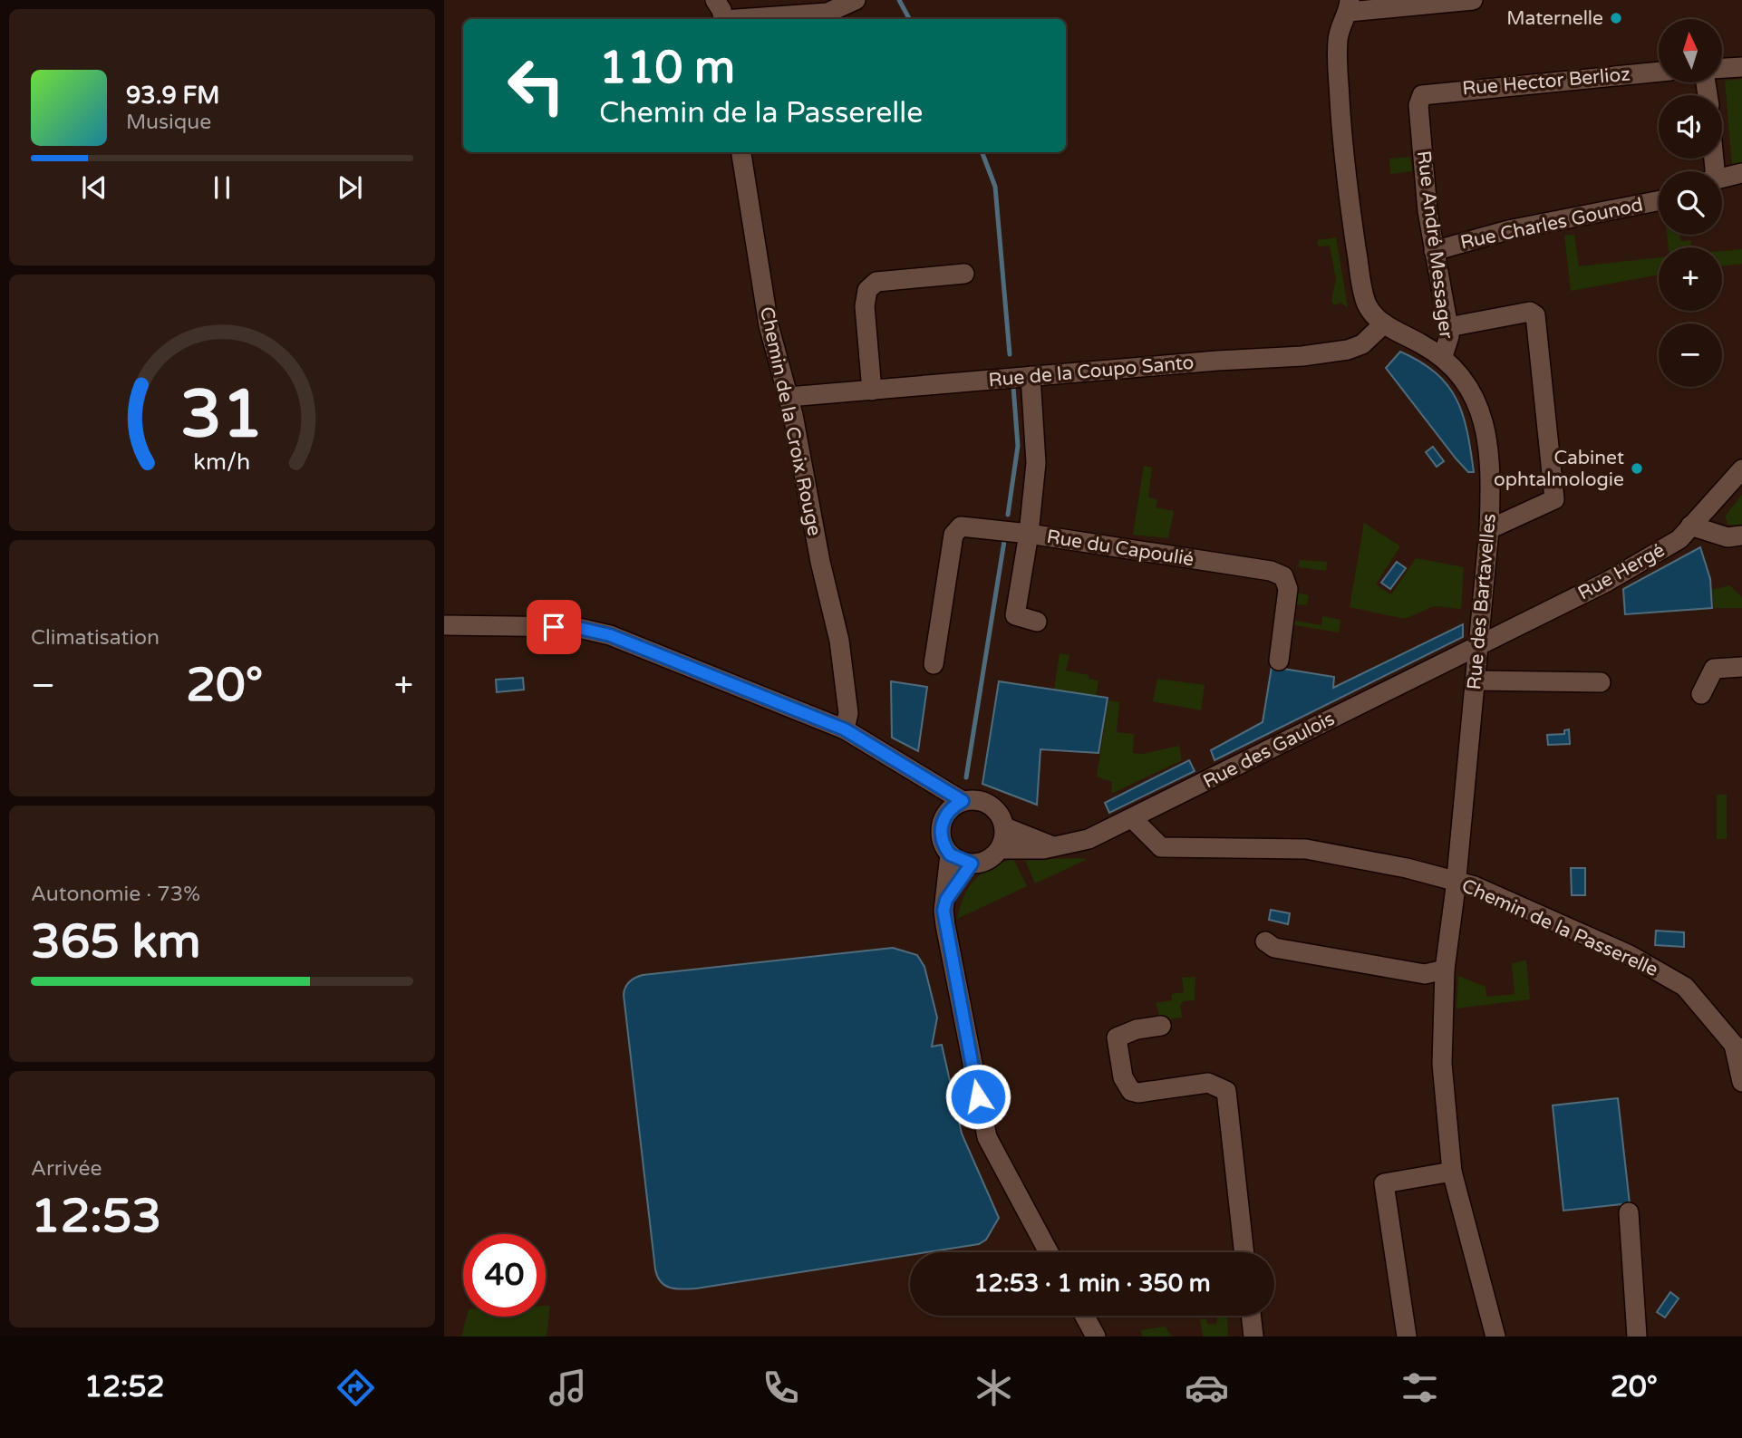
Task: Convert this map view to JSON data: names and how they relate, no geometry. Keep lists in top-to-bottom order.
{
  "streets": {
    "street": [
      "Rue Hector Berlioz",
      "Rue Charles Gounod",
      "Rue André Messager",
      "Rue de la Coupo Santo",
      "Chemin de la Croix Rouge",
      "Rue du Capoulié",
      "Rue Hergé",
      "Rue des Bartavelles",
      "Rue des Gaulois",
      "Chemin de la Passerelle"
    ]
  },
  "crossings": [
    ["Rue Hector Berlioz", "Rue André Messager"],
    ["Rue Charles Gounod", "Rue André Messager"],
    ["Rue André Messager", "Rue des Bartavelles"],
    ["Rue de la Coupo Santo", "Chemin de la Croix Rouge"],
    ["Rue de la Coupo Santo", "Rue du Capoulié"],
    ["Rue de la Coupo Santo", "Rue des Bartavelles"],
    ["Rue Hergé", "Rue des Bartavelles"],
    ["Rue Hergé", "Rue des Gaulois"],
    ["Rue des Bartavelles", "Rue des Gaulois"],
    ["Rue des Bartavelles", "Chemin de la Passerelle"],
    ["Rue des Gaulois", "Chemin de la Passerelle"]
  ],
  "places": ["Maternelle", "Cabinet ophtalmologie"],
  "north": "top",
  "page": {
    "map_buttons": ["+", "−"],
    "turn": ["110 m", "Chemin de la Passerelle"],
    "song": ["93.9 FM", "Musique"],
    "tile": [
      "Climatisation",
      ["Autonomie · 73%", "365 km"],
      ["Arrivée", "12:53"]
    ],
    "heat": ["−", "20°", "+"],
    "limit": "40",
    "trip": "12:53 · 1 min · 350 m",
    "tabs": ["12:52", "20°"],
    "gauge": ["31", "km/h"]
  }
}
